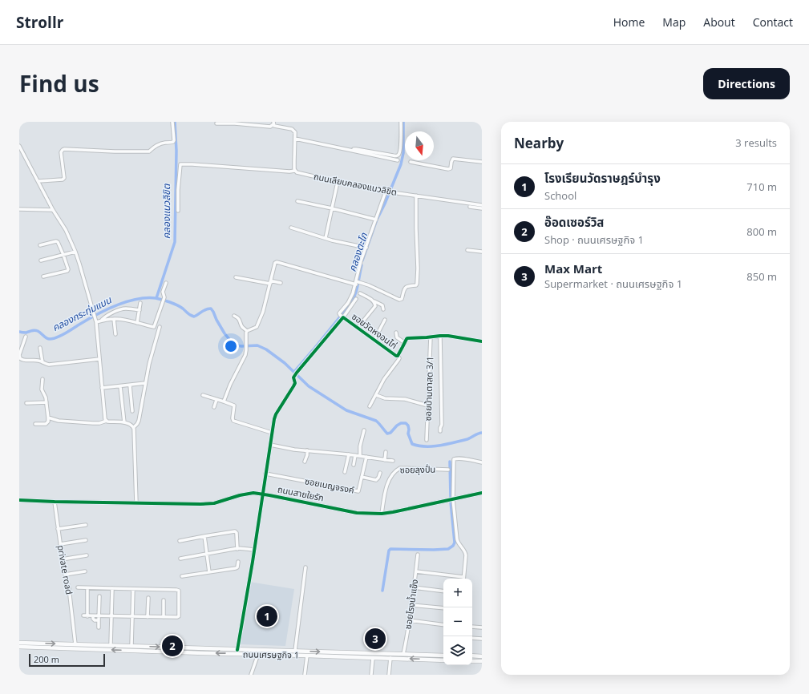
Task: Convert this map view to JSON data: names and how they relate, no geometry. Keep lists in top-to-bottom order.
{
  "streets": {
    "main road": ["ถนนเศรษฐกิจ 1"],
    "street": [
      "ถนนเลียบคลองแนวลิขิต",
      "ซอยวัดหงอนไก่",
      "ซอยบ้านตาสด 3/1",
      "ซอยลุงปั่น",
      "ซอยเบญจรงค์",
      "ถนนสายใยรัก",
      "private road",
      "ซอยโรงน้ำแข็ง"
    ]
  },
  "crossings": [
    ["ซอยวัดหงอนไก่", "ซอยบ้านตาสด 3/1"],
    ["ซอยลุงปั่น", "ถนนสายใยรัก"],
    ["ถนนสายใยรัก", "private road"],
    ["private road", "ถนนเศรษฐกิจ 1"],
    ["ซอยโรงน้ำแข็ง", "ถนนเศรษฐกิจ 1"]
  ],
  "water": ["คลองแนวลิขิต", "คลองตะโก", "คลองกระทุ่มแบน"],
  "scale_bar": "200 m",
  "north": "bottom",
  "page": {
    "header": "Strollr",
    "nav": [
      "Home",
      "Map",
      "About",
      "Contact"
    ],
    "title": "Find us",
    "buttons": "Directions",
    "heading": ["Nearby", "3 results"],
    "list": [
      {
        "mark": "1",
        "name": "โรงเรียนวัดราษฎร์บํารุง",
        "note": "School",
        "value": "710 m"
      },
      {
        "mark": "2",
        "name": "อ๊อดเซอร์วิส",
        "note": "Shop · ถนนเศรษฐกิจ 1",
        "value": "800 m"
      },
      {
        "mark": "3",
        "name": "Max Mart",
        "note": "Supermarket · ถนนเศรษฐกิจ 1",
        "value": "850 m"
      }
    ],
    "map_buttons": ["+", "−"],
    "pins": ["1", "3", "2"],
    "scale": "200 m"
  }
}
